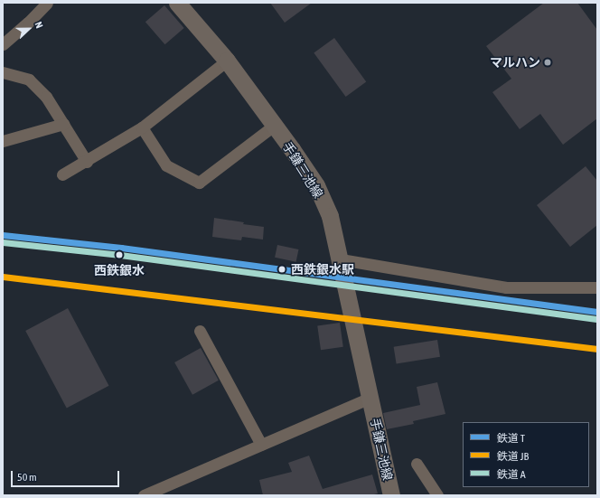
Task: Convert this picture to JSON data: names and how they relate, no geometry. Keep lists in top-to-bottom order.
{
  "streets": {
    "main road": ["手鎌三池線"]
  },
  "places": ["マルハン", "西鉄銀水", "西鉄銀水駅"],
  "lines": ["rail line T", "rail line A", "rail line JB"],
  "legend": ["鉄道 T", "鉄道 JB", "鉄道 A"],
  "scale_bar": "50 m",
  "north": "right"
}
